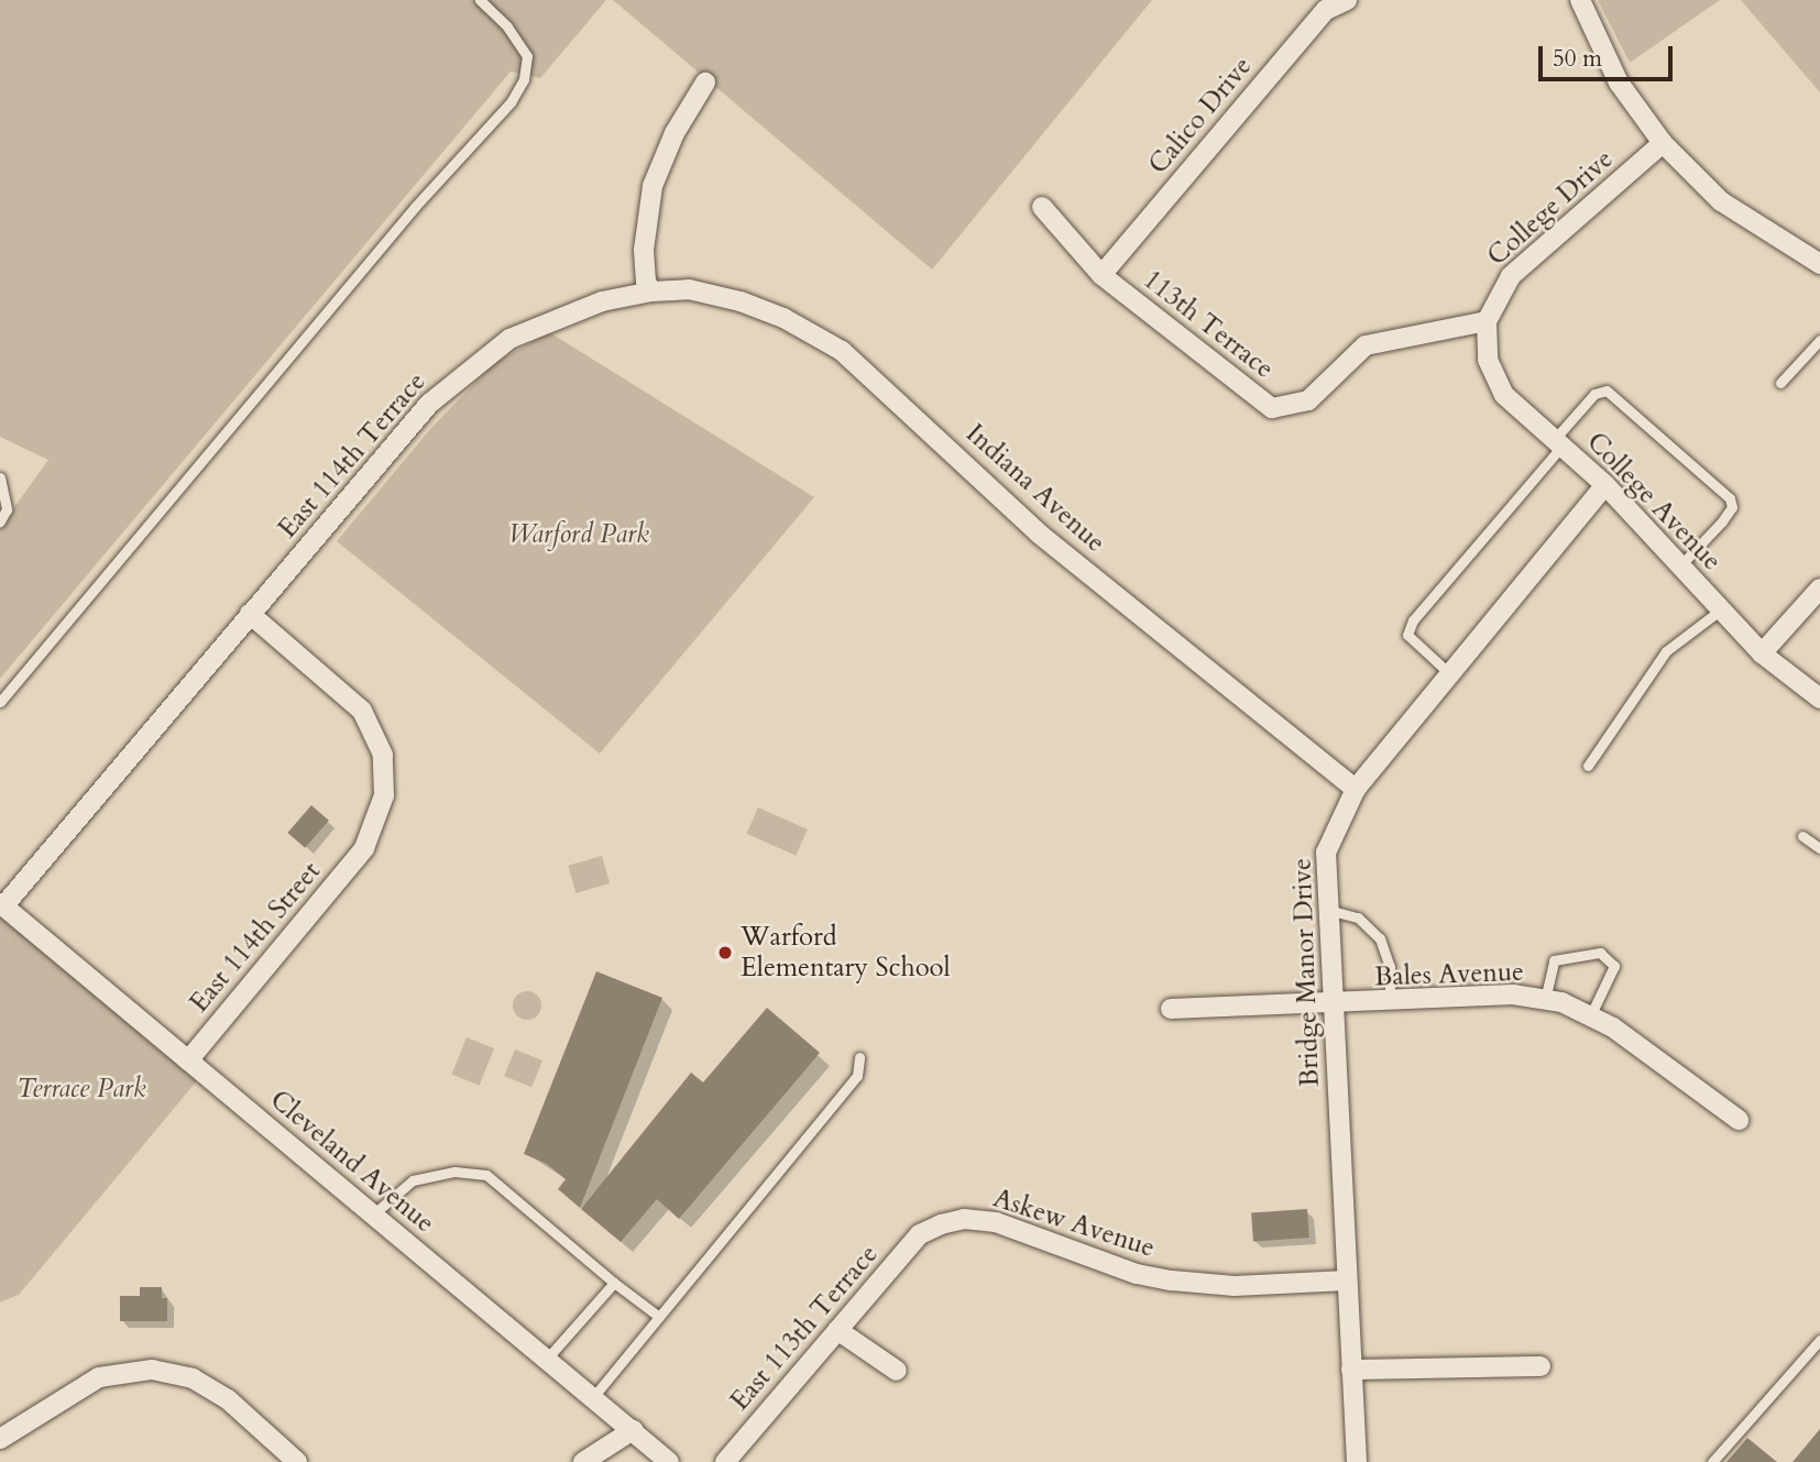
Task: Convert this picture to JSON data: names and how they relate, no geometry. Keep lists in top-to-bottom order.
{
  "streets": {
    "street": [
      "Calico Drive",
      "College Drive",
      "113th Terrace",
      "East 114th Terrace",
      "Indiana Avenue",
      "College Avenue",
      "East 114th Street",
      "Bridge Manor Drive",
      "Bales Avenue",
      "Cleveland Avenue",
      "Askew Avenue",
      "East 113th Terrace"
    ]
  },
  "crossings": [
    ["Calico Drive", "113th Terrace"],
    ["College Drive", "113th Terrace"],
    ["College Drive", "College Avenue"],
    ["113th Terrace", "College Avenue"],
    ["East 114th Terrace", "Indiana Avenue"],
    ["East 114th Terrace", "East 114th Street"],
    ["East 114th Terrace", "Cleveland Avenue"],
    ["Indiana Avenue", "Bridge Manor Drive"],
    ["College Avenue", "Bridge Manor Drive"],
    ["East 114th Street", "Cleveland Avenue"],
    ["Bridge Manor Drive", "Bales Avenue"],
    ["Bridge Manor Drive", "Askew Avenue"],
    ["Askew Avenue", "East 113th Terrace"]
  ],
  "parks": ["Warford Park", "Terrace Park"],
  "places": ["Warford Elementary School"],
  "scale_bar": "50 m"
}
